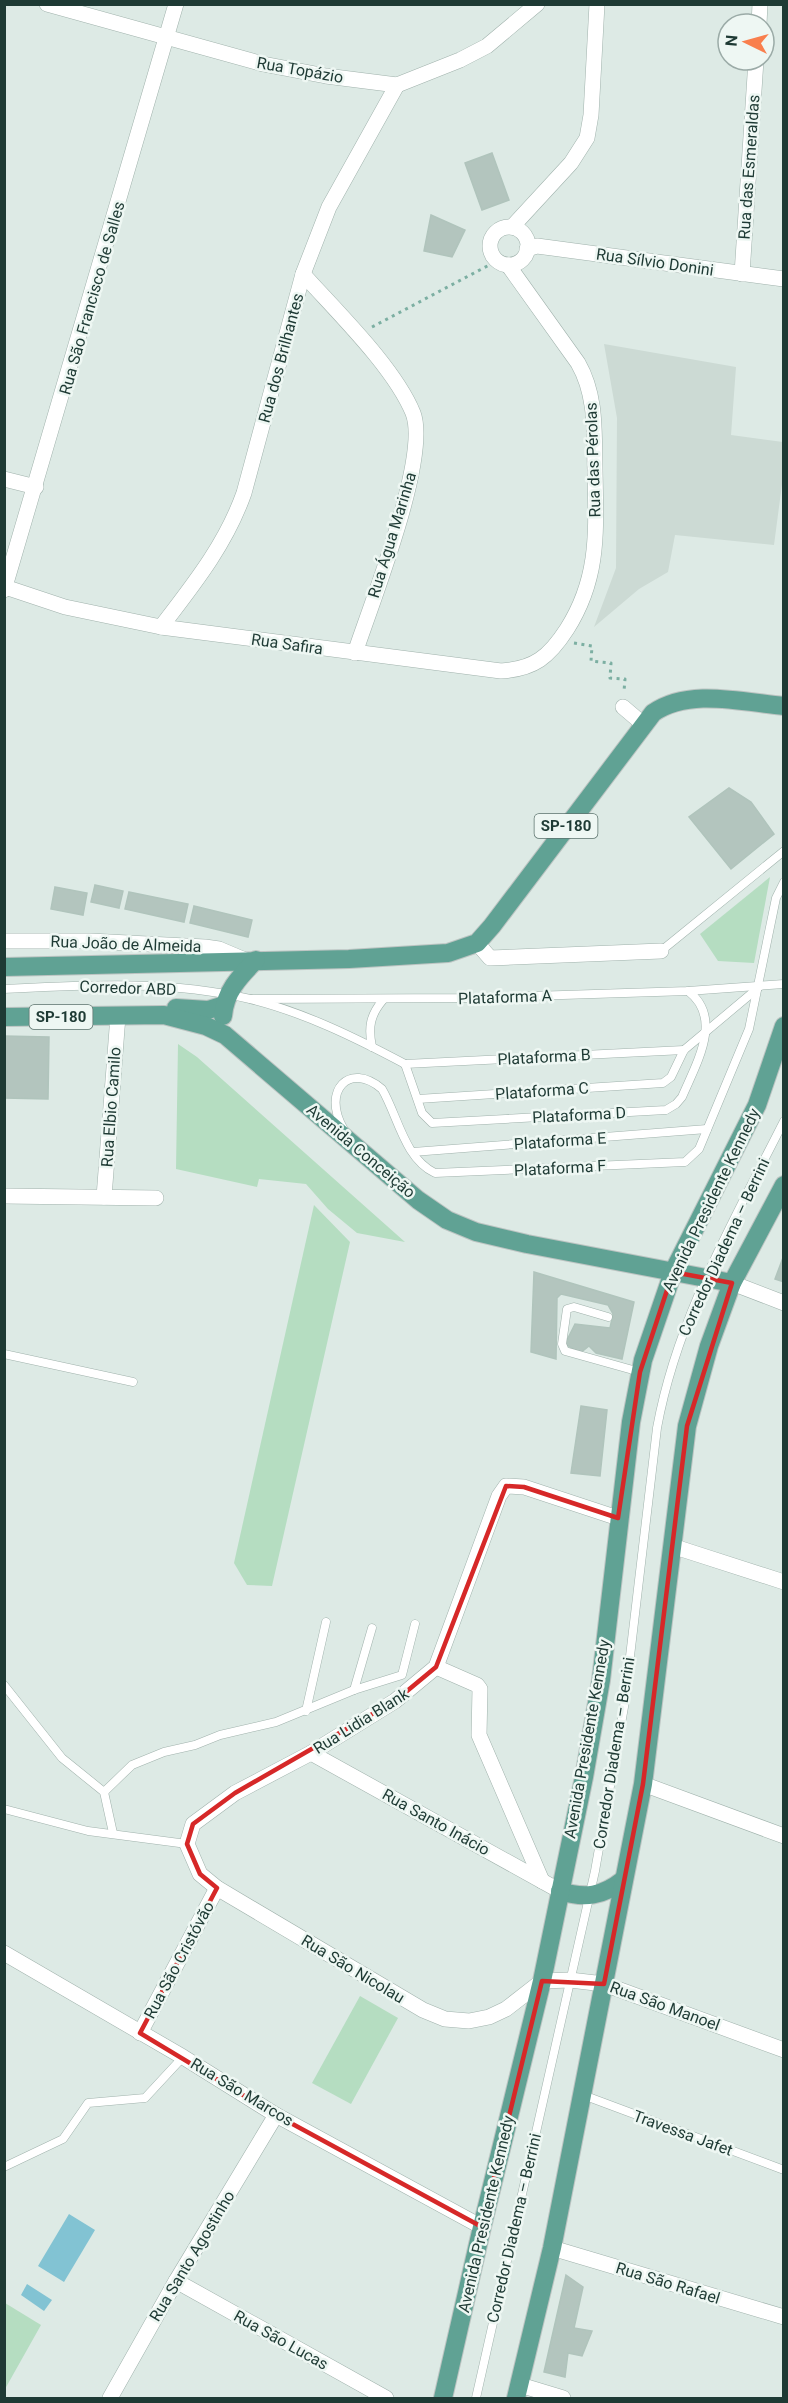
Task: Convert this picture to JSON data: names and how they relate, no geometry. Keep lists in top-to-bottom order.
{
  "streets": {
    "main road": ["SP-180", "Avenida Conceição", "Avenida Presidente Kennedy"],
    "street": [
      "Rua Topázio",
      "Rua das Esmeraldas",
      "Rua Sílvio Donini",
      "Rua São Francisco de Salles",
      "Rua dos Brilhantes",
      "Rua das Pérolas",
      "Rua Água Marinha",
      "Rua Safira",
      "Rua João de Almeida",
      "Rua Elbio Camilo",
      "Rua Lidia Blank",
      "Rua Santo Inácio",
      "Rua São Cristóvão",
      "Rua São Nicolau",
      "Rua São Manoel",
      "Rua São Marcos",
      "Rua Santo Agostinho",
      "Rua São Rafael",
      "Rua São Lucas"
    ],
    "lane": [
      "Corredor ABD",
      "Plataforma A",
      "Plataforma B",
      "Plataforma C",
      "Plataforma D",
      "Plataforma E",
      "Plataforma F",
      "Corredor Diadema – Berrini",
      "Travessa Jafet"
    ]
  },
  "crossings": [
    ["Rua Topázio", "Rua São Francisco de Salles"],
    ["Rua Topázio", "Rua dos Brilhantes"],
    ["Rua das Esmeraldas", "Rua Sílvio Donini"],
    ["Rua Sílvio Donini", "Rua das Pérolas"],
    ["Rua São Francisco de Salles", "Rua Safira"],
    ["Rua dos Brilhantes", "Rua Água Marinha"],
    ["Rua dos Brilhantes", "Rua Safira"],
    ["Rua das Pérolas", "Rua Safira"],
    ["Rua Água Marinha", "Rua Safira"],
    ["Corredor ABD", "Plataforma A"],
    ["Plataforma B", "Plataforma C"],
    ["Plataforma C", "Plataforma D"],
    ["Rua Elbio Camilo", "Avenida Conceição"],
    ["Plataforma E", "Plataforma F"],
    ["Avenida Conceição", "Avenida Presidente Kennedy"],
    ["Avenida Conceição", "Corredor Diadema – Berrini"],
    ["Avenida Presidente Kennedy", "Rua Lidia Blank"],
    ["Avenida Presidente Kennedy", "Rua Santo Inácio"],
    ["Avenida Presidente Kennedy", "Rua São Nicolau"],
    ["Avenida Presidente Kennedy", "Rua São Manoel"],
    ["Avenida Presidente Kennedy", "Rua São Marcos"],
    ["Corredor Diadema – Berrini", "Rua São Manoel"],
    ["Rua Lidia Blank", "Rua Santo Inácio"],
    ["Rua Lidia Blank", "Rua São Nicolau"],
    ["Rua São Cristóvão", "Rua São Nicolau"],
    ["Rua São Cristóvão", "Rua São Marcos"],
    ["Rua São Nicolau", "Rua São Manoel"],
    ["Rua São Marcos", "Rua Santo Agostinho"],
    ["Rua Santo Agostinho", "Rua São Lucas"]
  ],
  "north": "left"
}
